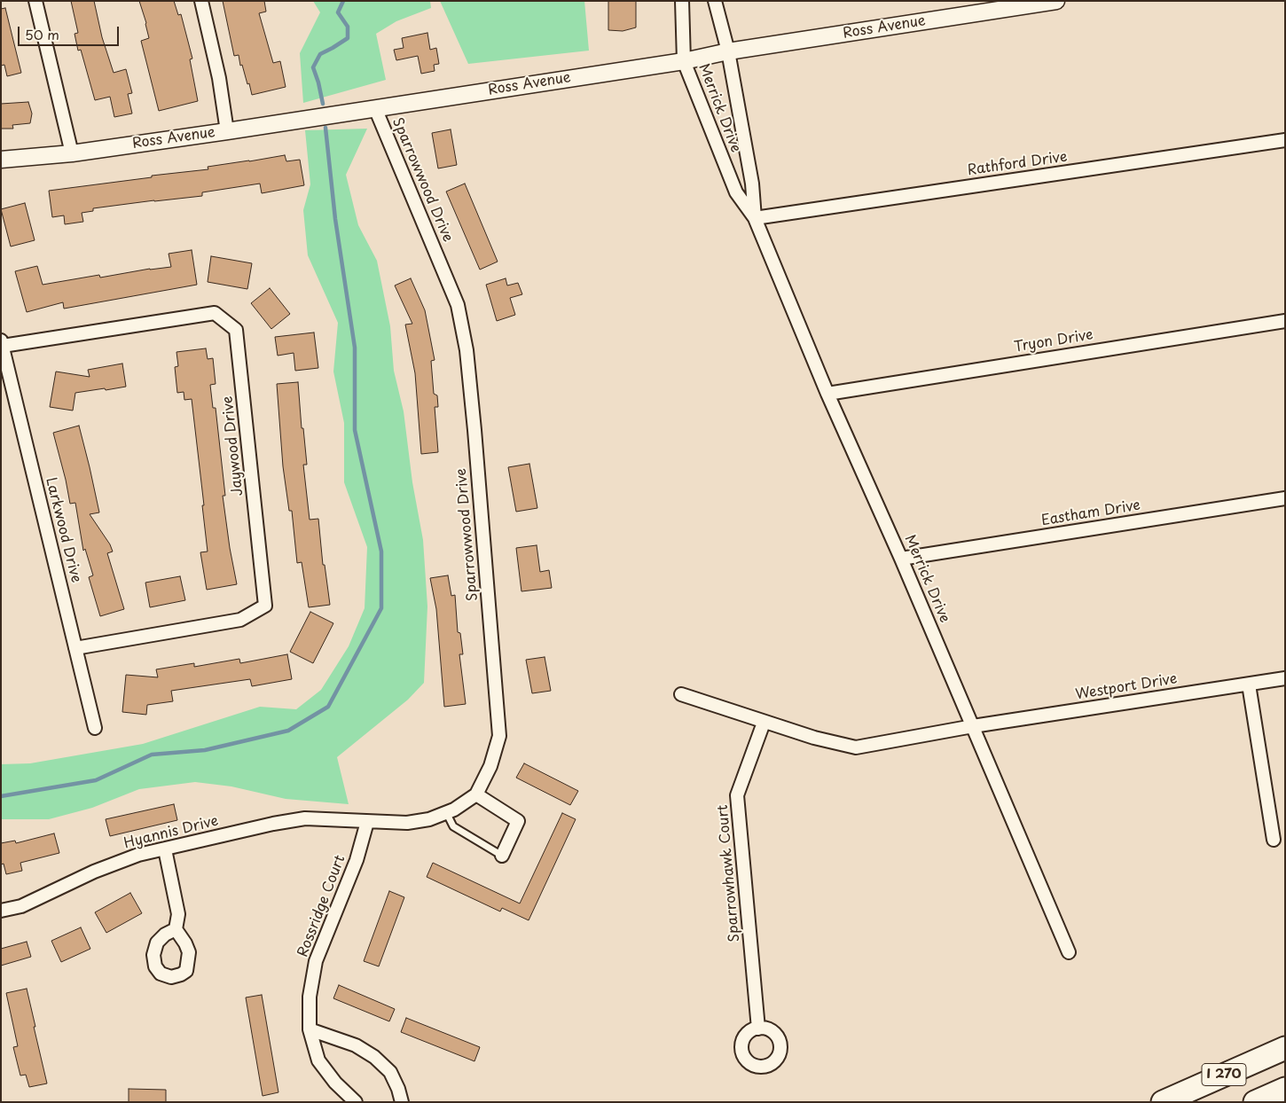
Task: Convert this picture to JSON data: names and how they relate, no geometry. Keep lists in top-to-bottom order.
{
  "streets": {
    "highway": ["I 270"],
    "street": [
      "Ross Avenue",
      "Merrick Drive",
      "Rathford Drive",
      "Sparrowwood Drive",
      "Tryon Drive",
      "Jaywood Drive",
      "Eastham Drive",
      "Larkwood Drive",
      "Westport Drive",
      "Hyannis Drive",
      "Sparrowhawk Court",
      "Rossridge Court"
    ]
  },
  "crossings": [
    ["Ross Avenue", "Merrick Drive"],
    ["Ross Avenue", "Sparrowwood Drive"],
    ["Merrick Drive", "Rathford Drive"],
    ["Merrick Drive", "Tryon Drive"],
    ["Merrick Drive", "Eastham Drive"],
    ["Merrick Drive", "Westport Drive"],
    ["Sparrowwood Drive", "Hyannis Drive"],
    ["Sparrowwood Drive", "Rossridge Court"],
    ["Jaywood Drive", "Larkwood Drive"]
  ],
  "scale_bar": "50 m"
}
